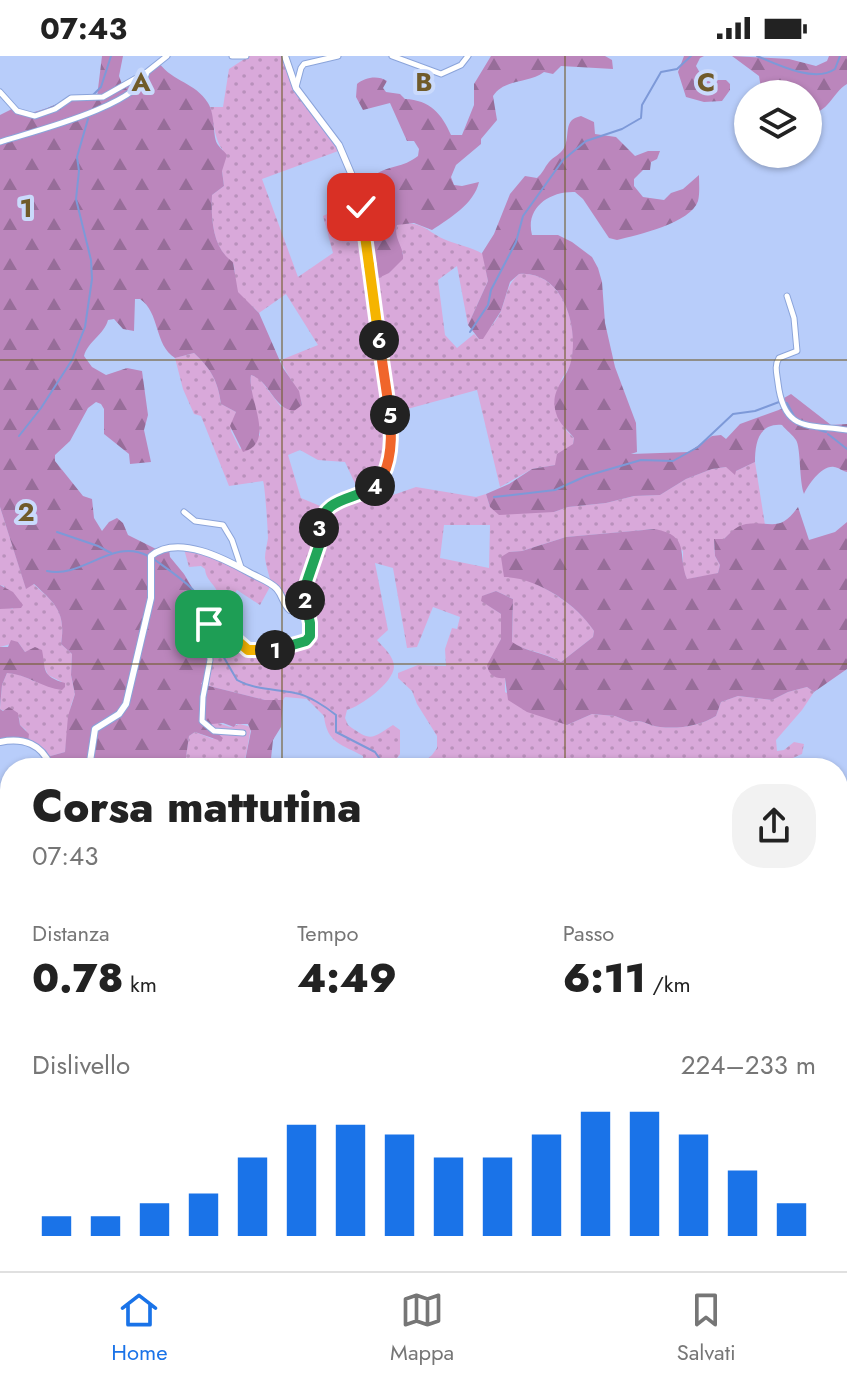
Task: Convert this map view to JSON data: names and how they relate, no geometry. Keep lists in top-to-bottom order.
{
  "page": {
    "status": "07:43",
    "pins": [
      "6",
      "5",
      "4",
      "3",
      "2",
      "1"
    ],
    "heading": ["Corsa mattutina", "07:43"],
    "stats": [
      ["Distanza", "0.78 km"],
      ["Tempo", "4:49"],
      ["Passo", "6:11 /km"]
    ],
    "chart": ["Dislivello", "224–233 m"],
    "tabs": ["Home", "Mappa", "Salvati"]
  },
  "grid": {
    "columns": ["A", "B", "C"],
    "rows": ["1", "2"]
  }
}
